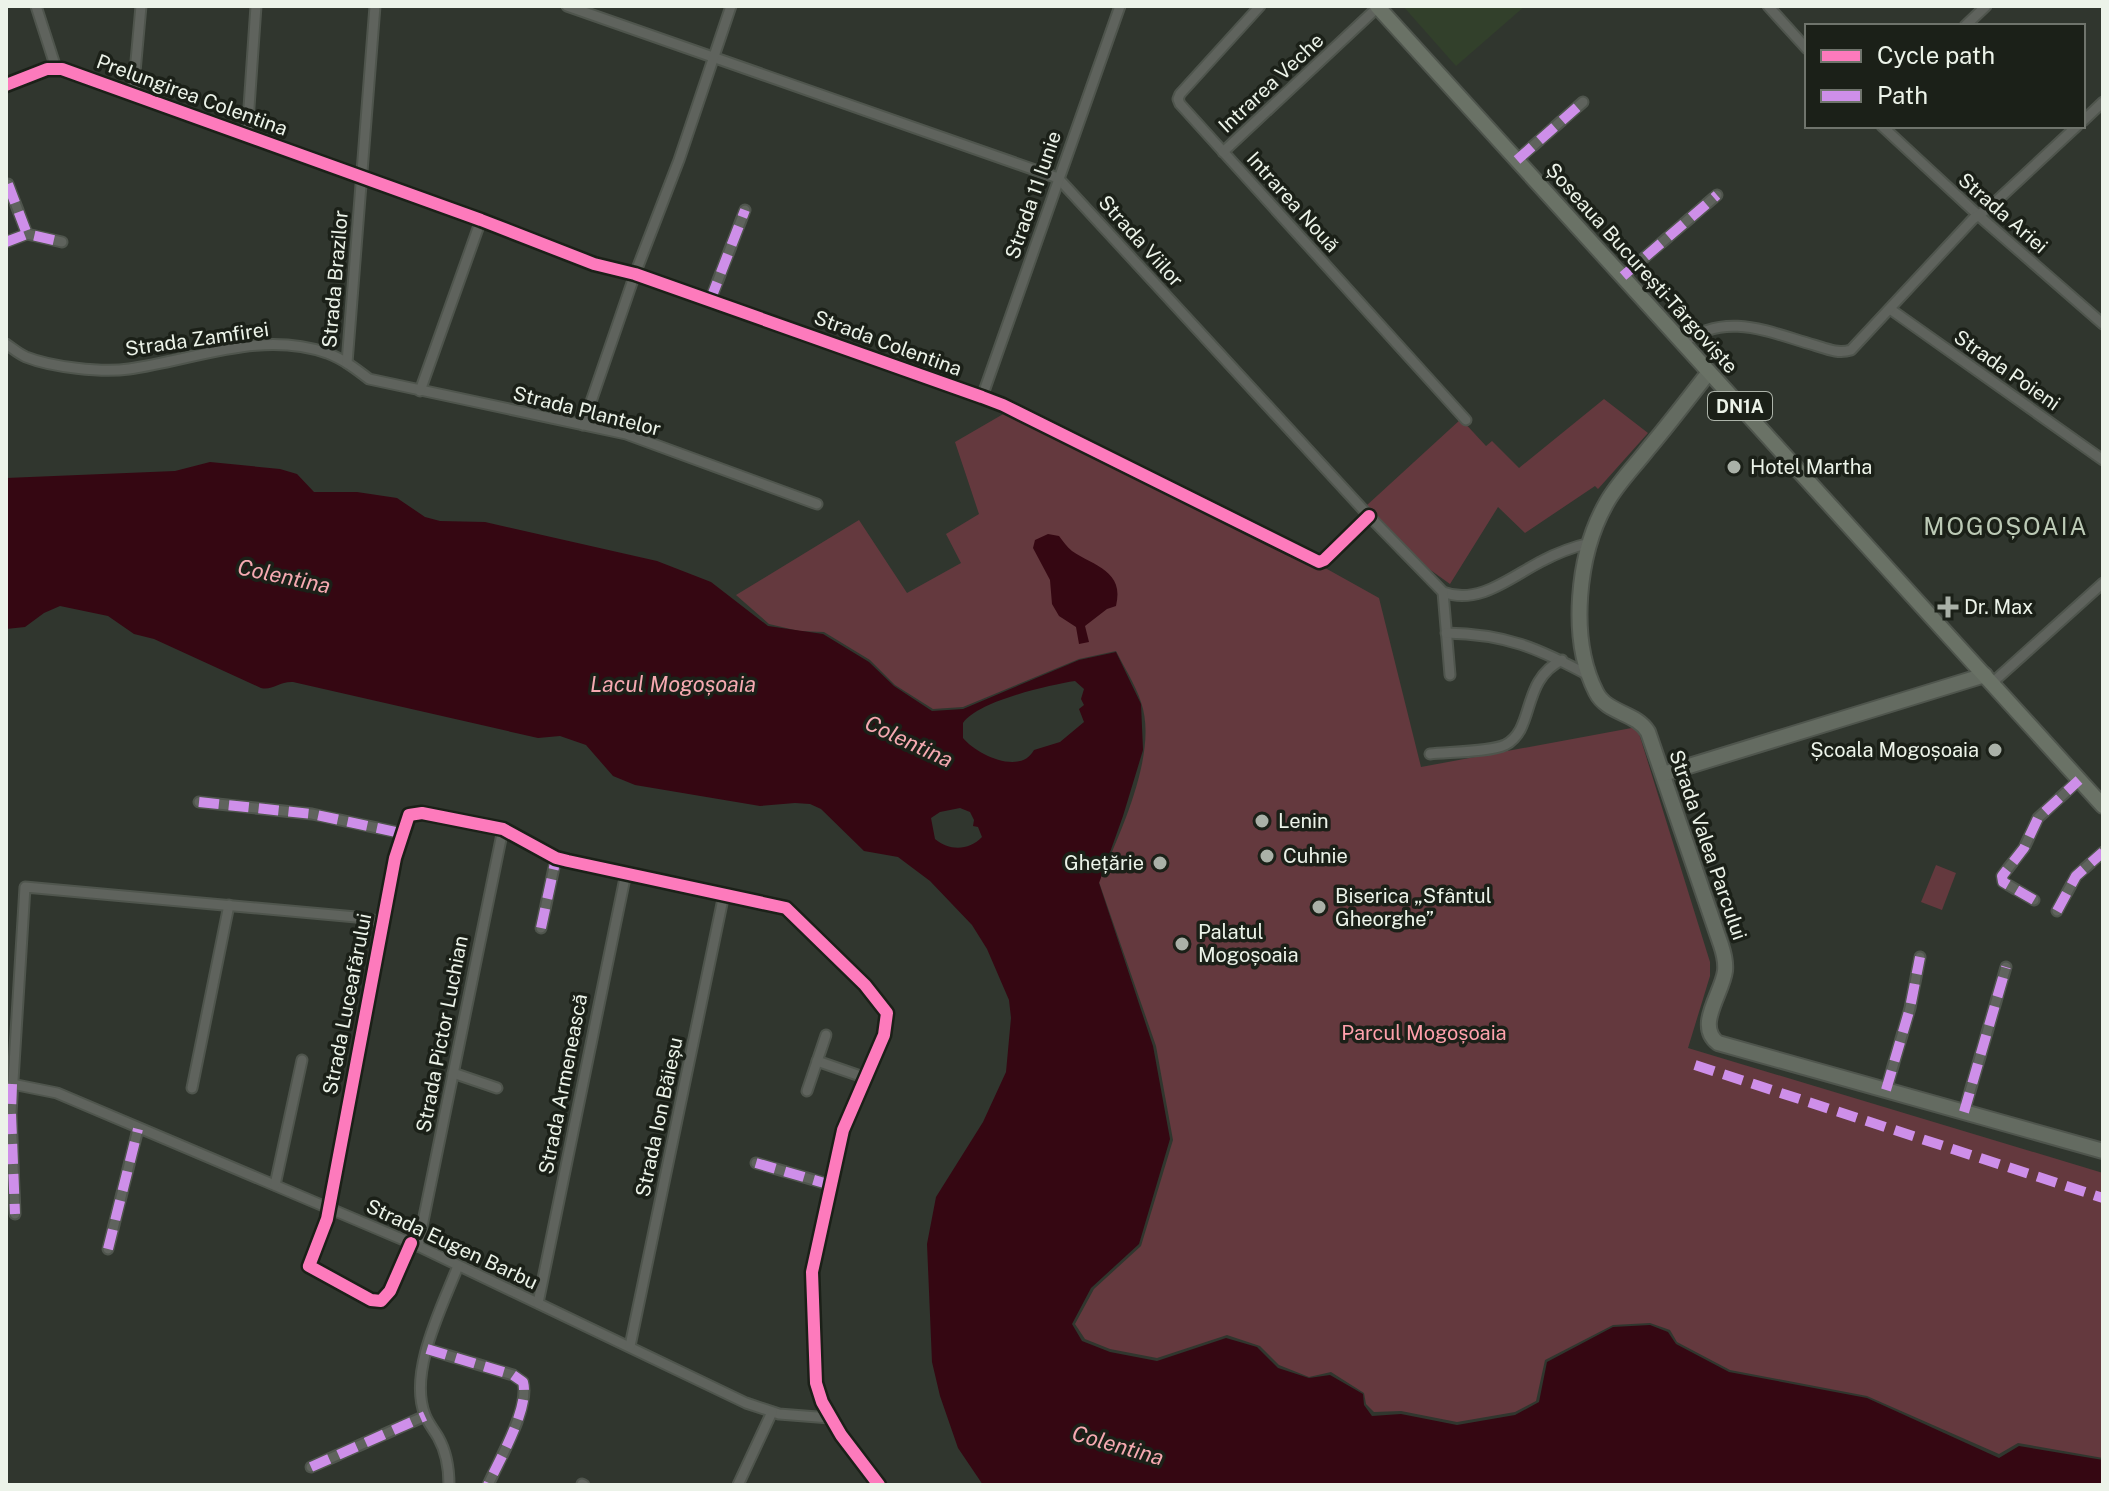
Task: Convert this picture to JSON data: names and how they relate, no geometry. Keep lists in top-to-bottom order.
{
  "streets": {
    "main road": ["Șoseaua București-Târgoviște", "DN1A"],
    "street": [
      "Intrarea Veche",
      "Prelungirea Colentina",
      "Strada 11 Iunie",
      "Intrarea Nouă",
      "Strada Ariei",
      "Strada Viilor",
      "Strada Brazilor",
      "Strada Zamfirei",
      "Strada Colentina",
      "Strada Poieni",
      "Strada Plantelor",
      "Strada Valea Parcului",
      "Strada Luceafărului",
      "Strada Pictor Luchian",
      "Strada Armenească",
      "Strada Ion Băieșu",
      "Strada Eugen Barbu"
    ]
  },
  "crossings": [
    ["Intrarea Veche", "Intrarea Nouă"],
    ["Intrarea Veche", "Șoseaua București-Târgoviște"],
    ["Prelungirea Colentina", "Strada Brazilor"],
    ["Prelungirea Colentina", "Strada Colentina"],
    ["Strada 11 Iunie", "Strada Viilor"],
    ["Strada 11 Iunie", "Strada Colentina"],
    ["Strada Viilor", "Strada Colentina"],
    ["Șoseaua București-Târgoviște", "Strada Valea Parcului"],
    ["Strada Brazilor", "Strada Zamfirei"],
    ["Strada Brazilor", "Strada Colentina"],
    ["Strada Brazilor", "Strada Plantelor"],
    ["Strada Zamfirei", "Strada Plantelor"],
    ["Strada Luceafărului", "Strada Pictor Luchian"],
    ["Strada Luceafărului", "Strada Eugen Barbu"],
    ["Strada Pictor Luchian", "Strada Eugen Barbu"],
    ["Strada Armenească", "Strada Eugen Barbu"],
    ["Strada Ion Băieșu", "Strada Eugen Barbu"]
  ],
  "districts": ["MOGOȘOAIA"],
  "water": ["Colentina", "Lacul Mogoșoaia"],
  "parks": ["Parcul Mogoșoaia"],
  "places": {
    "other": [
      "Hotel Martha",
      "Școala Mogoșoaia",
      "Lenin",
      "Cuhnie",
      "Ghețărie",
      "Biserica „Sfântul Gheorghe”",
      "Palatul Mogoșoaia"
    ],
    "health": ["Dr. Max"]
  },
  "legend": ["Cycle path", "Path"]
}
